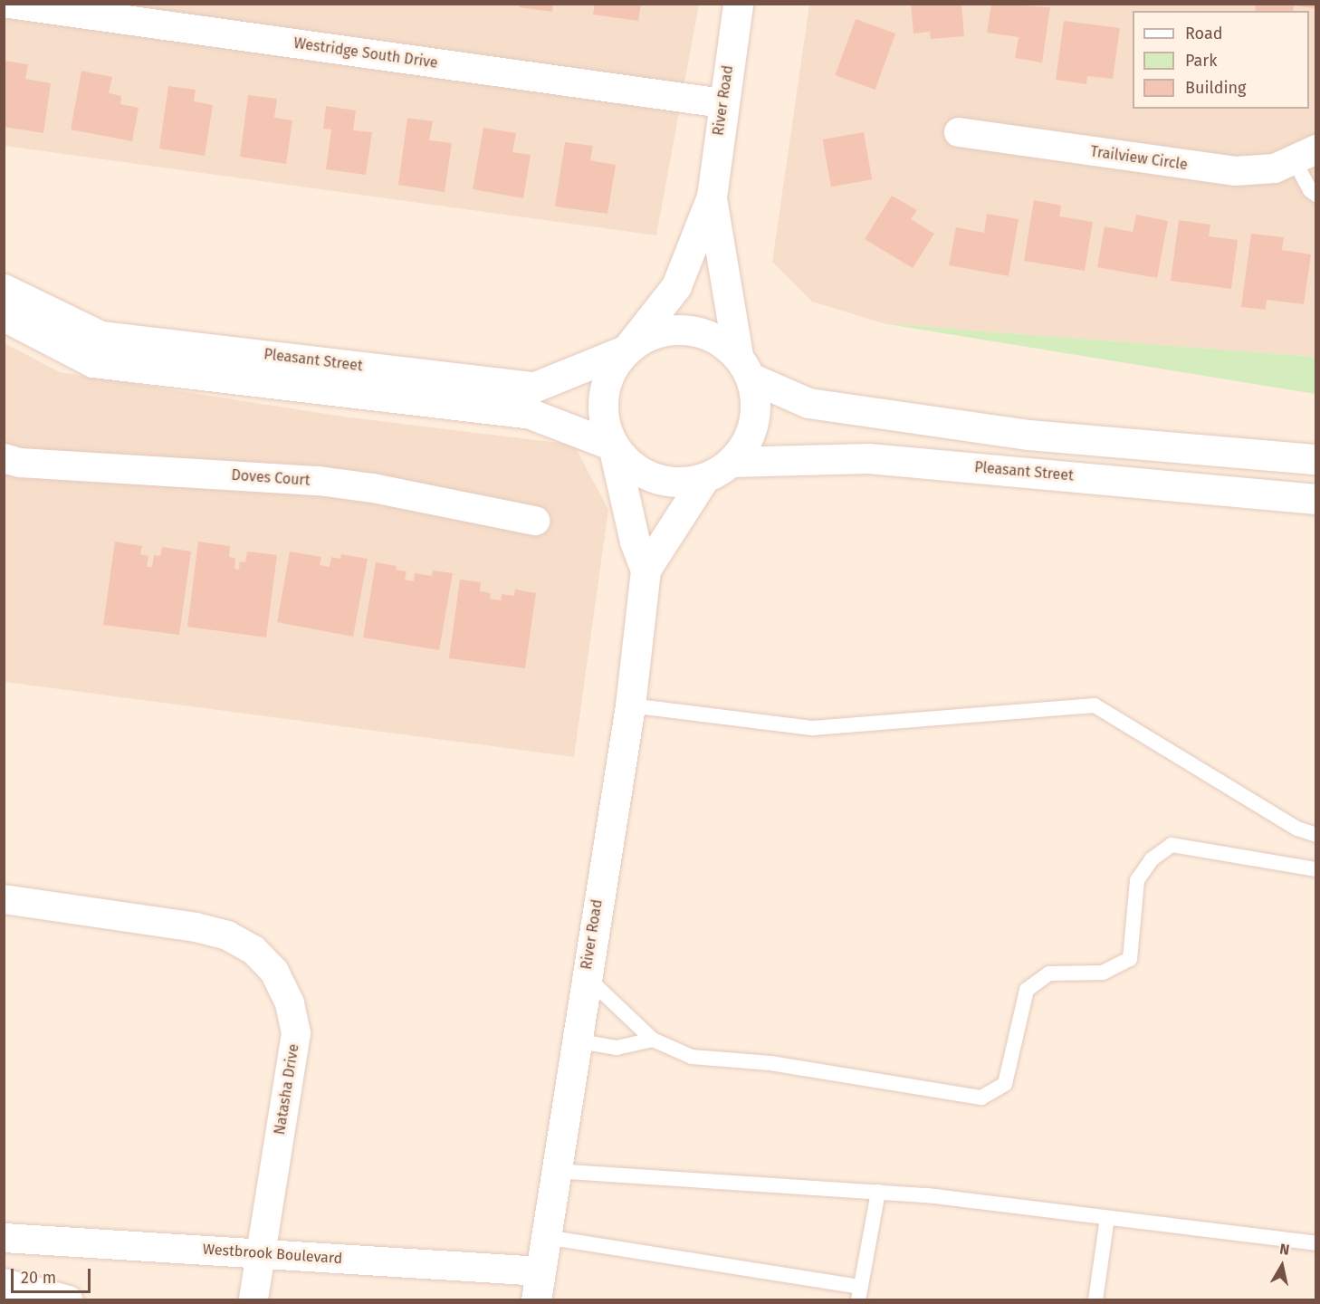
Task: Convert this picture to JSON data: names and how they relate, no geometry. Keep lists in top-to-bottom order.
{
  "streets": {
    "main road": ["River Road", "Pleasant Street"],
    "street": [
      "Westridge South Drive",
      "Trailview Circle",
      "Doves Court",
      "Natasha Drive",
      "Westbrook Boulevard"
    ]
  },
  "crossings": [
    ["Westridge South Drive", "River Road"],
    ["River Road", "Pleasant Street"],
    ["River Road", "Westbrook Boulevard"],
    ["Natasha Drive", "Westbrook Boulevard"]
  ],
  "legend": ["Road", "Park", "Building"],
  "scale_bar": "20 m",
  "north": "top"
}
